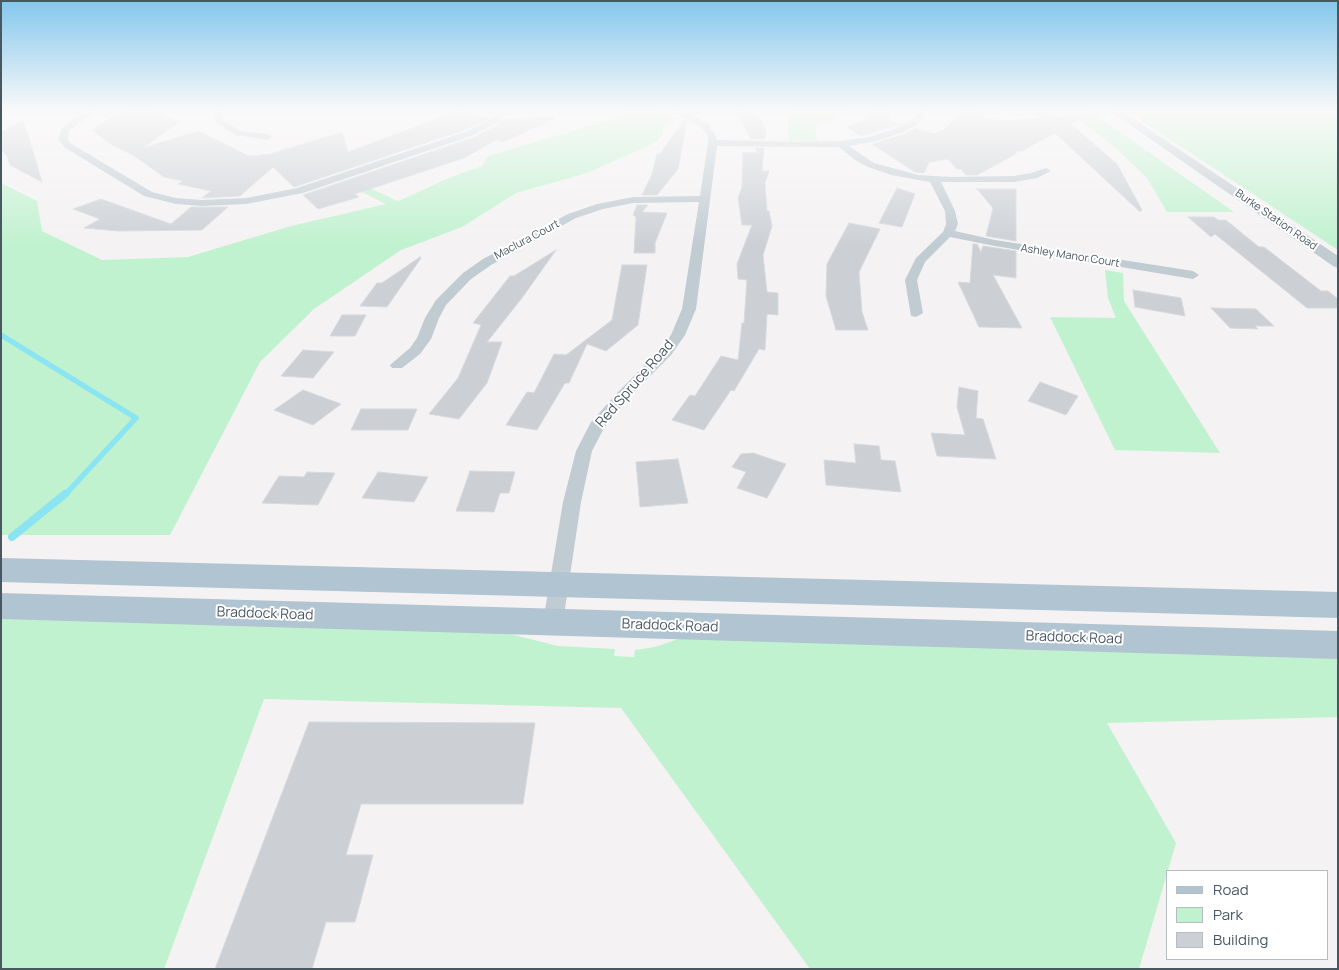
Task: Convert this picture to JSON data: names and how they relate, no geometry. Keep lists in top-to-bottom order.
{
  "streets": {
    "main road": ["Braddock Road"],
    "street": [
      "Burke Station Road",
      "Maclura Court",
      "Ashley Manor Court",
      "Red Spruce Road"
    ]
  },
  "crossings": [
    ["Maclura Court", "Red Spruce Road"],
    ["Red Spruce Road", "Braddock Road"]
  ],
  "legend": ["Road", "Park", "Building"]
}
